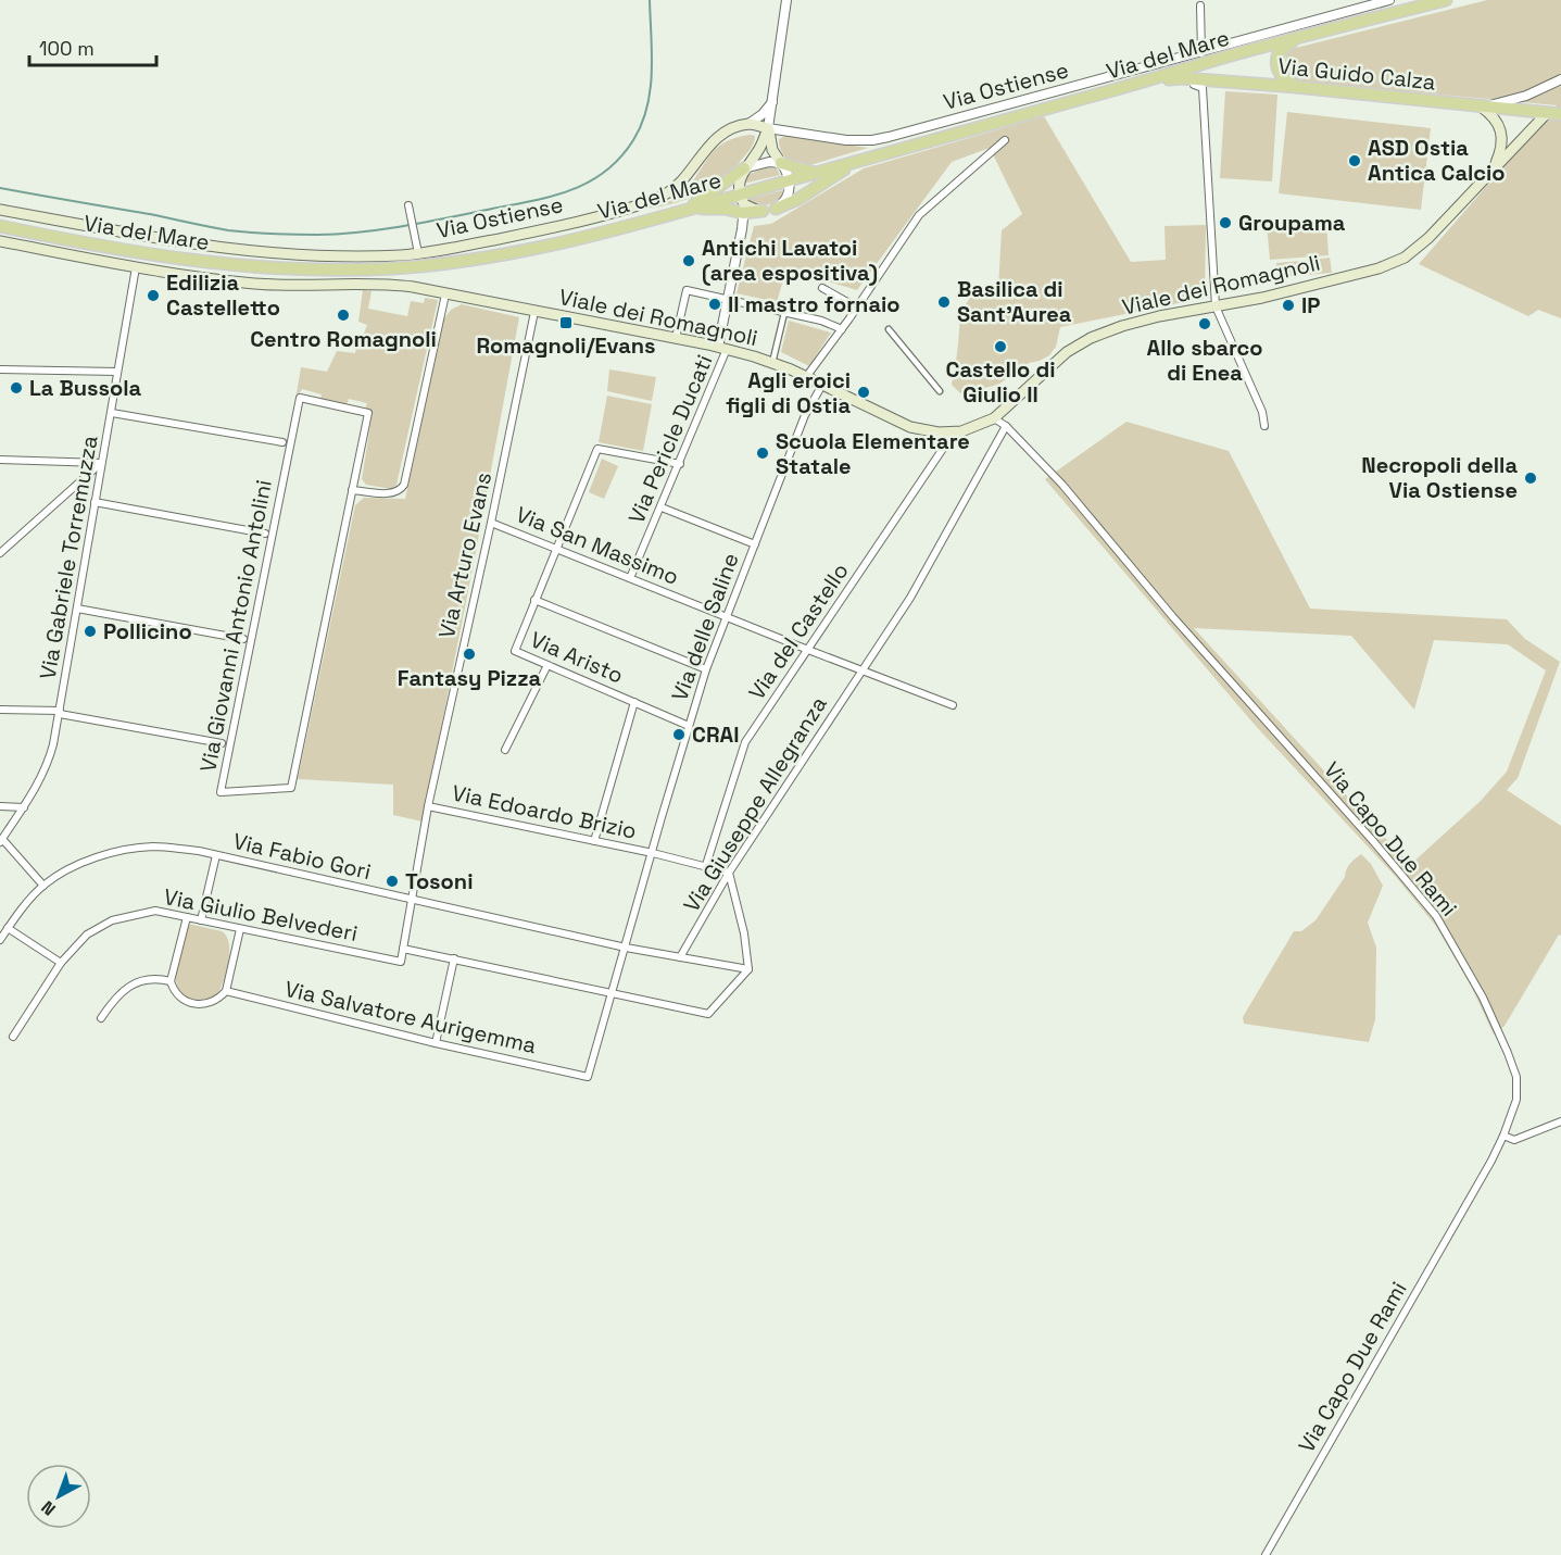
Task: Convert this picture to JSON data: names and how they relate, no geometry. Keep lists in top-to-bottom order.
{
  "streets": {
    "main road": [
      "Via del Mare",
      "Via Guido Calza",
      "Via Ostiense",
      "Viale dei Romagnoli"
    ],
    "street": [
      "Via Pericle Ducati",
      "Via San Massimo",
      "Via Arturo Evans",
      "Via Gabriele Torremuzza",
      "Via Giovanni Antonio Antolini",
      "Via delle Saline",
      "Via del Castello",
      "Via Aristo",
      "Via Giuseppe Allegranza",
      "Via Edoardo Brizio",
      "Via Capo Due Rami",
      "Via Fabio Gori",
      "Via Giulio Belvederi",
      "Via Salvatore Aurigemma"
    ]
  },
  "crossings": [
    ["Via del Mare", "Via Guido Calza"],
    ["Via Guido Calza", "Viale dei Romagnoli"],
    ["Viale dei Romagnoli", "Via Pericle Ducati"],
    ["Viale dei Romagnoli", "Via Arturo Evans"],
    ["Viale dei Romagnoli", "Via Gabriele Torremuzza"],
    ["Viale dei Romagnoli", "Via delle Saline"],
    ["Viale dei Romagnoli", "Via del Castello"],
    ["Viale dei Romagnoli", "Via Capo Due Rami"],
    ["Via Pericle Ducati", "Via San Massimo"],
    ["Via Pericle Ducati", "Via Aristo"],
    ["Via San Massimo", "Via Arturo Evans"],
    ["Via San Massimo", "Via delle Saline"],
    ["Via San Massimo", "Via del Castello"],
    ["Via San Massimo", "Via Aristo"],
    ["Via San Massimo", "Via Giuseppe Allegranza"],
    ["Via Arturo Evans", "Via Edoardo Brizio"],
    ["Via Arturo Evans", "Via Fabio Gori"],
    ["Via Arturo Evans", "Via Giulio Belvederi"],
    ["Via delle Saline", "Via Aristo"],
    ["Via delle Saline", "Via Edoardo Brizio"],
    ["Via delle Saline", "Via Fabio Gori"],
    ["Via delle Saline", "Via Salvatore Aurigemma"],
    ["Via del Castello", "Via Edoardo Brizio"],
    ["Via Giuseppe Allegranza", "Via Edoardo Brizio"],
    ["Via Giuseppe Allegranza", "Via Capo Due Rami"],
    ["Via Giuseppe Allegranza", "Via Fabio Gori"]
  ],
  "places": {
    "other": [
      "ASD Ostia Antica Calcio",
      "Groupama",
      "Antichi Lavatoi (area espositiva)",
      "Edilizia Castelletto",
      "Basilica di Sant'Aurea",
      "Il mastro fornaio",
      "IP",
      "Centro Romagnoli",
      "Allo sbarco di Enea",
      "Castello di Giulio II",
      "La Bussola",
      "Agli eroici figli di Ostia",
      "Scuola Elementare Statale",
      "Necropoli della Via Ostiense",
      "Pollicino",
      "Fantasy Pizza",
      "CRAI",
      "Tosoni"
    ],
    "transit": ["Romagnoli/Evans"]
  },
  "scale_bar": "100 m",
  "north": "bottom left"
}
